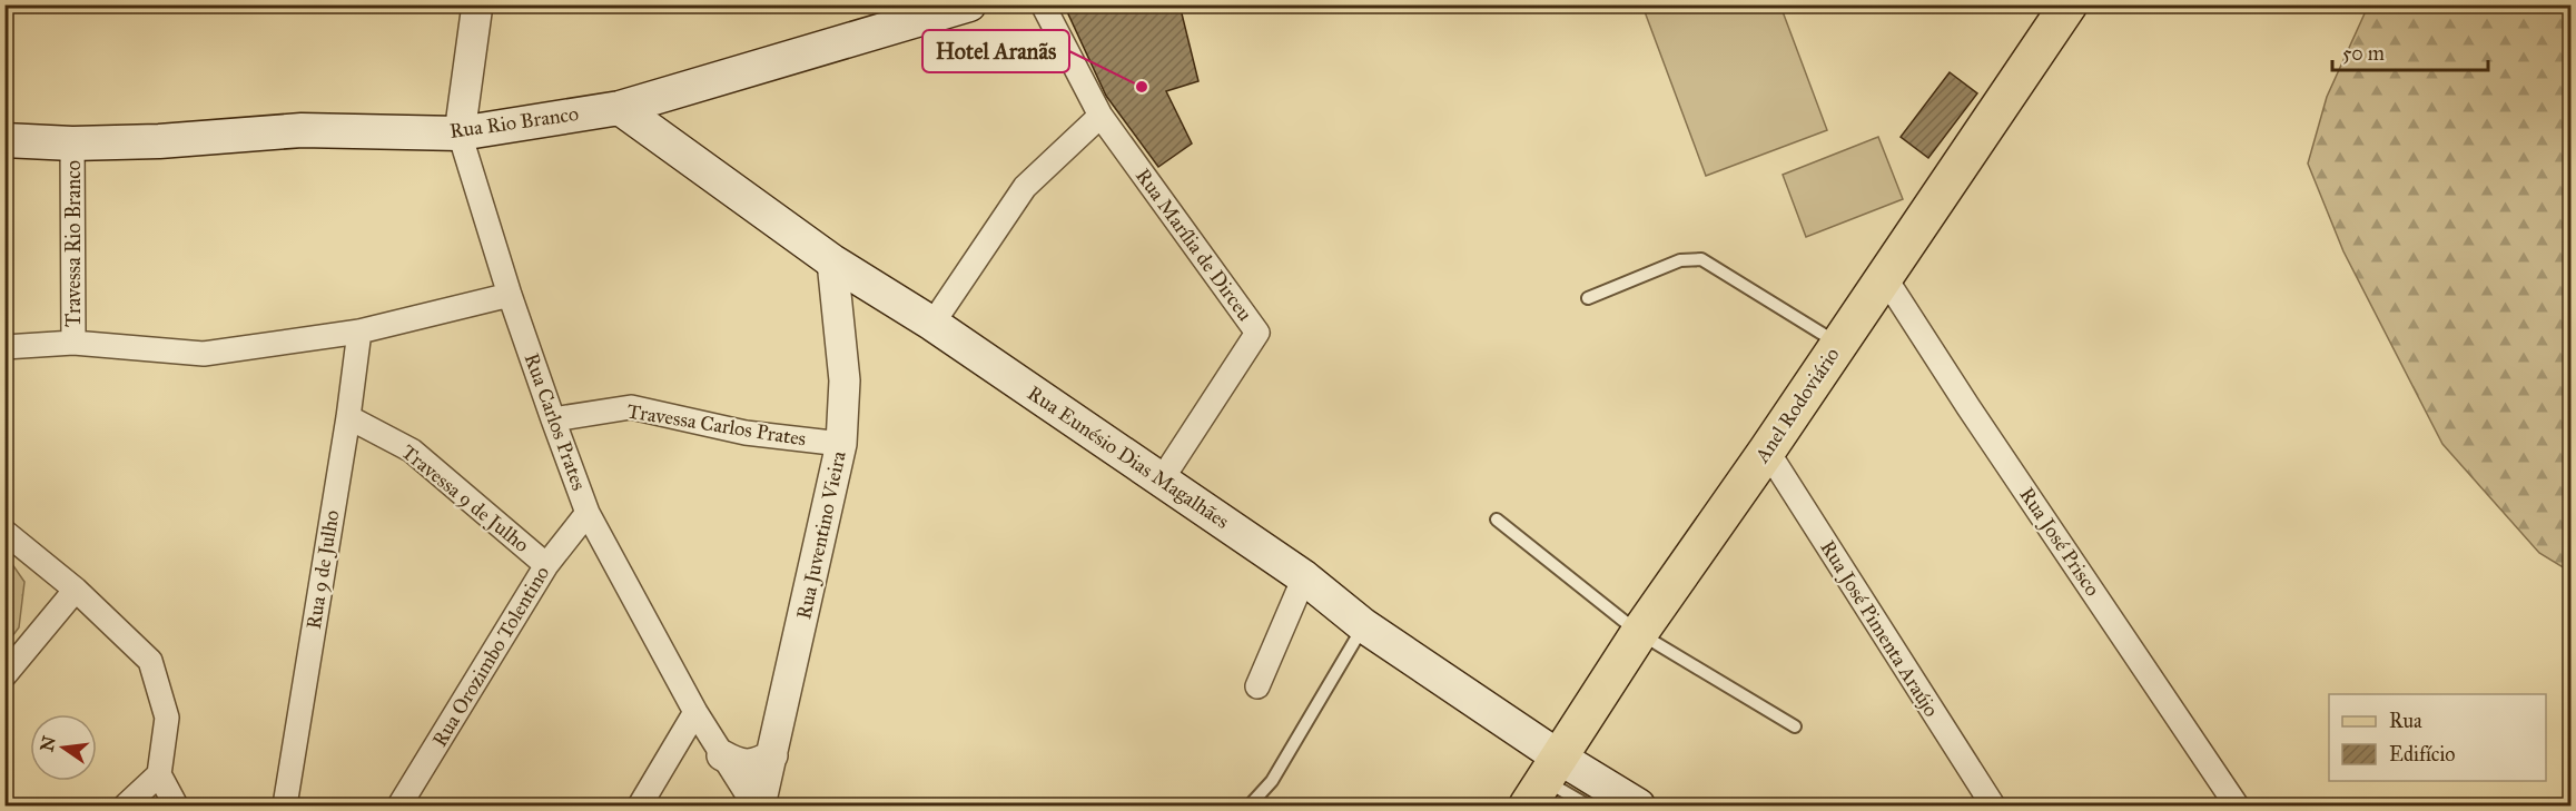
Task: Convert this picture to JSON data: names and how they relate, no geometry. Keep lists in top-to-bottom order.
{
  "streets": {
    "main road": ["Rua Rio Branco", "Anel Rodoviário", "Rua Eunésio Dias Magalhães"],
    "street": [
      "Travessa Rio Branco",
      "Rua Marília de Dirceu",
      "Rua Carlos Prates",
      "Travessa Carlos Prates",
      "Travessa 9 de Julho",
      "Rua Juventino Vieira",
      "Rua José Prisco",
      "Rua 9 de Julho",
      "Rua José Pimenta Araújo",
      "Rua Orozimbo Tolentino"
    ]
  },
  "crossings": [
    ["Rua Rio Branco", "Travessa Rio Branco"],
    ["Rua Rio Branco", "Rua Carlos Prates"],
    ["Rua Rio Branco", "Rua Eunésio Dias Magalhães"],
    ["Rua Marília de Dirceu", "Rua Eunésio Dias Magalhães"],
    ["Anel Rodoviário", "Rua Eunésio Dias Magalhães"],
    ["Anel Rodoviário", "Rua José Prisco"],
    ["Anel Rodoviário", "Rua José Pimenta Araújo"],
    ["Rua Carlos Prates", "Travessa Carlos Prates"],
    ["Rua Carlos Prates", "Rua Orozimbo Tolentino"],
    ["Travessa Carlos Prates", "Rua Juventino Vieira"],
    ["Rua Eunésio Dias Magalhães", "Rua Juventino Vieira"],
    ["Travessa 9 de Julho", "Rua 9 de Julho"],
    ["Travessa 9 de Julho", "Rua Orozimbo Tolentino"]
  ],
  "places": ["Hotel Aranãs"],
  "legend": ["Rua", "Edifício"],
  "scale_bar": "50 m",
  "north": "left"
}
